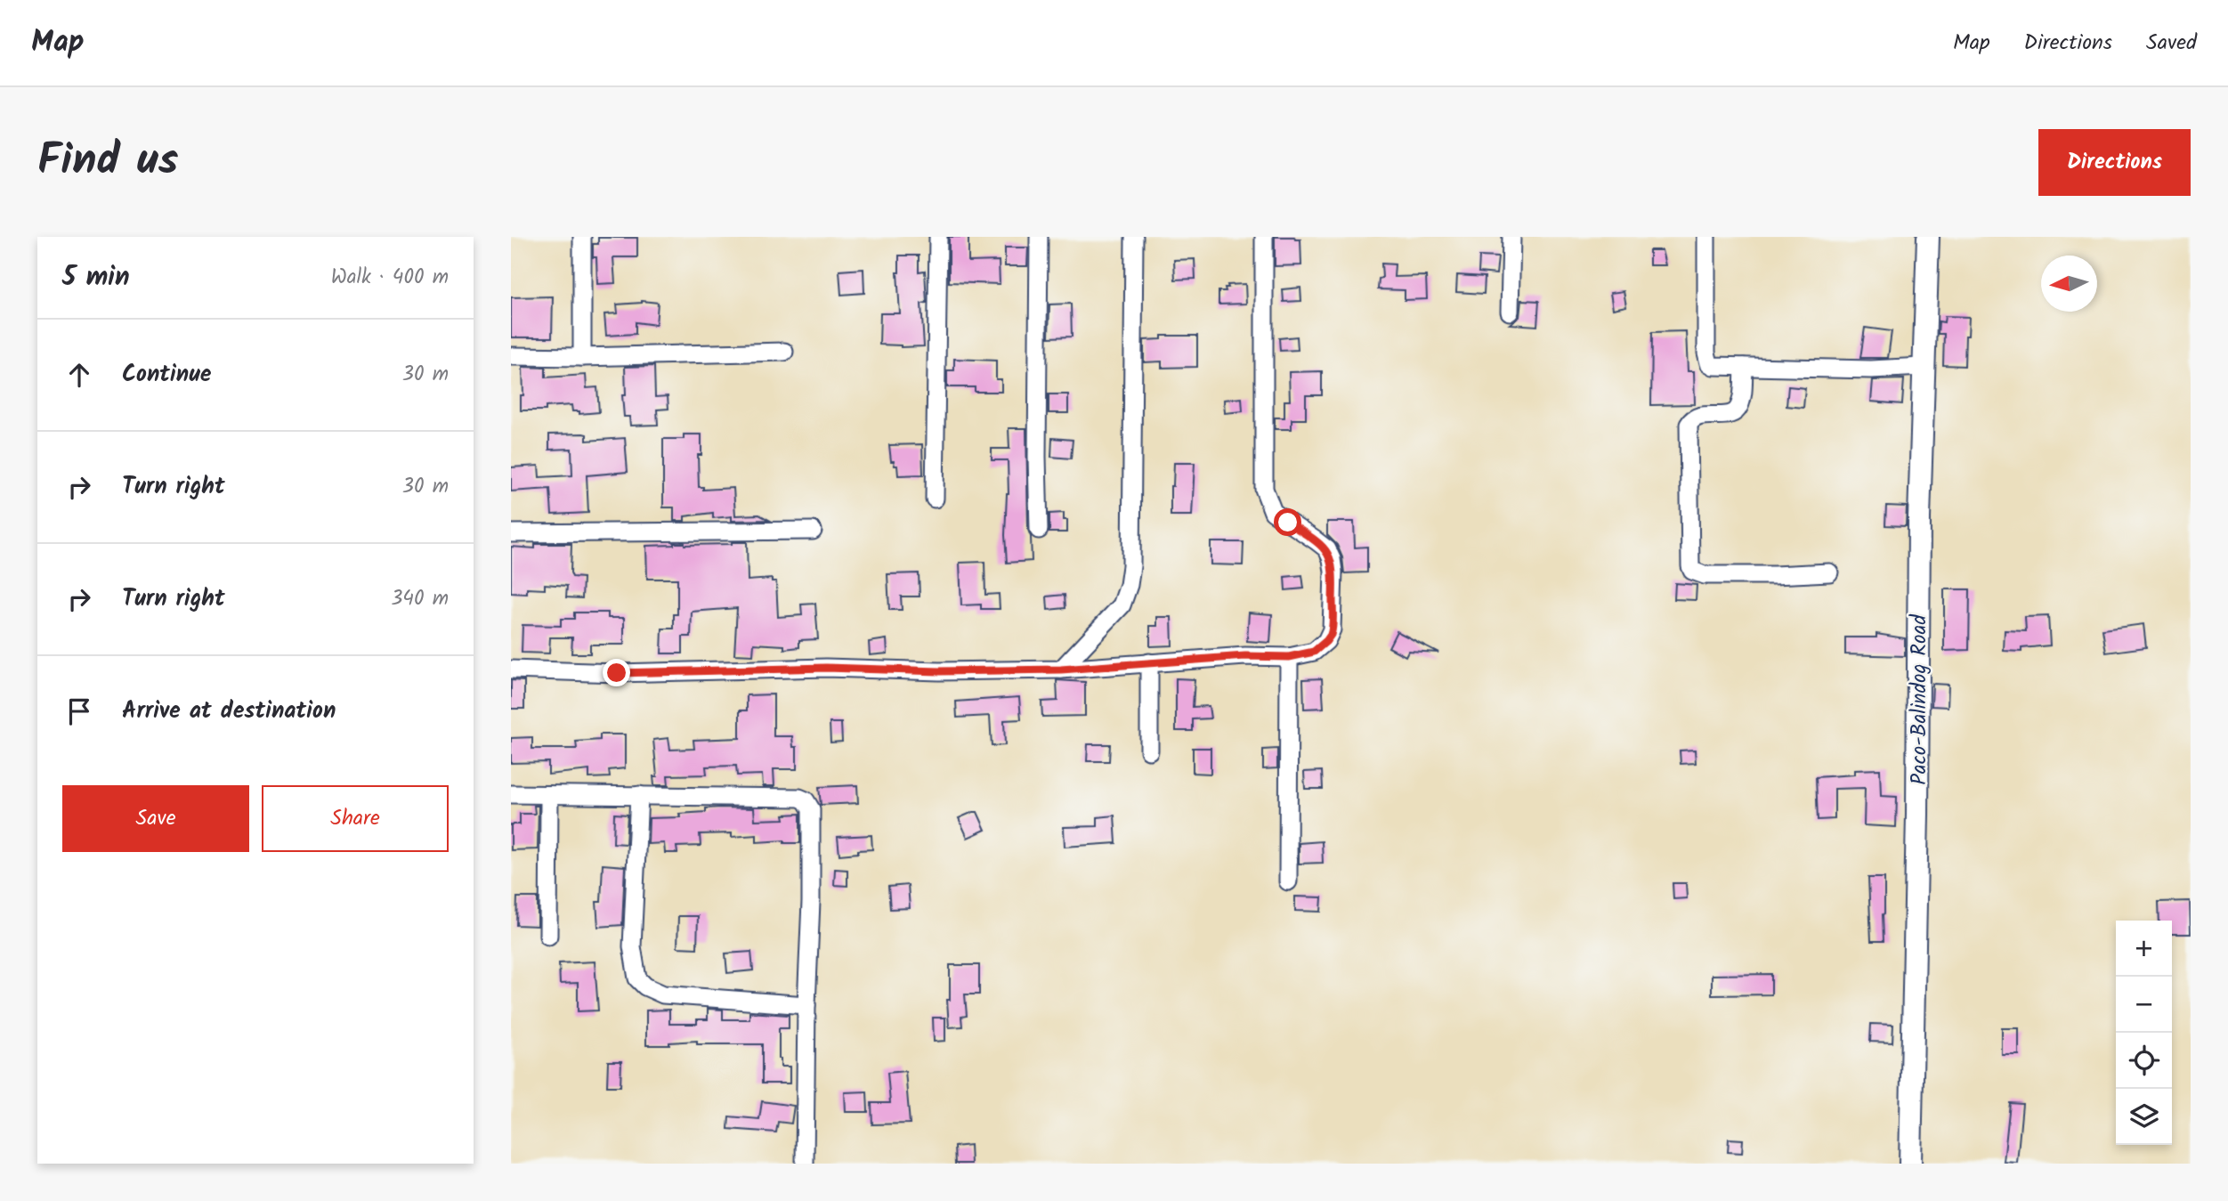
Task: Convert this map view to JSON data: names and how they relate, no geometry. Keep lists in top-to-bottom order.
{
  "streets": {
    "street": ["Paco-Balindog Road"]
  },
  "north": "left",
  "page": {
    "header": "Map",
    "nav": ["Map", "Directions", "Saved"],
    "title": "Find us",
    "buttons": [
      "Directions",
      ["Save", "Share"]
    ],
    "heading": ["5 min", "Walk · 400 m"],
    "list": [
      ["Continue", "30 m"],
      ["Turn right", "30 m"],
      ["Turn right", "340 m"],
      "Arrive at destination"
    ],
    "map_buttons": ["+", "−"]
  }
}
